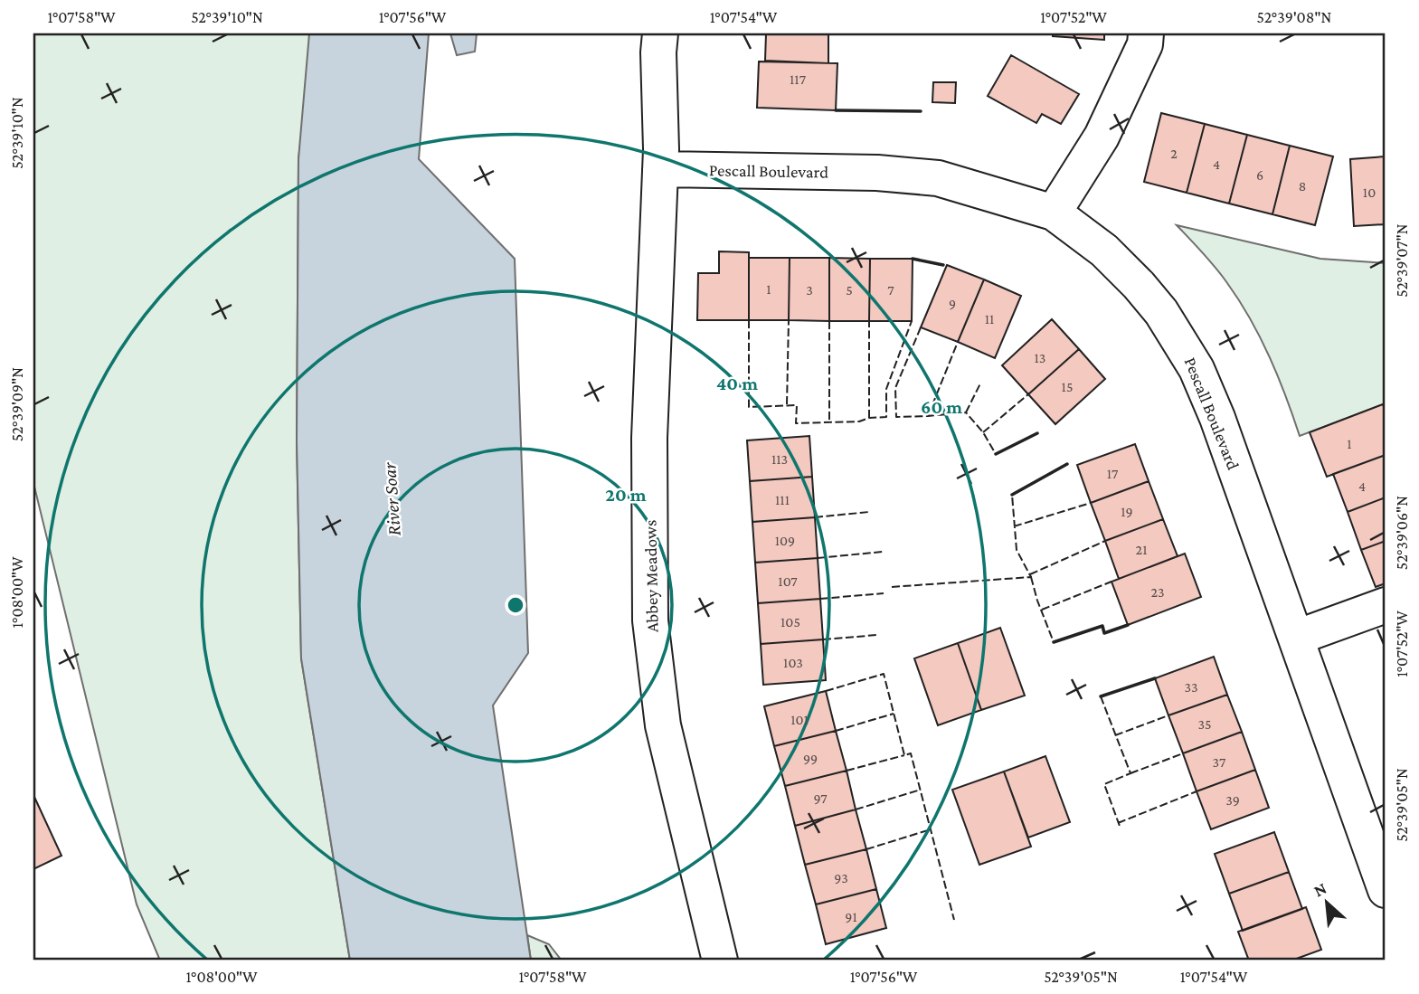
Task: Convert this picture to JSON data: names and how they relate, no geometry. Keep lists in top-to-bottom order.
{
  "streets": {
    "street": ["Pescall Boulevard", "Abbey Meadows"]
  },
  "crossings": [
    ["Pescall Boulevard", "Abbey Meadows"]
  ],
  "water": ["River Soar"],
  "house_numbers": [
    "117",
    "2",
    "4",
    "6",
    "8",
    "10",
    "1",
    "3",
    "5",
    "7",
    "9",
    "11",
    "13",
    "15",
    "1",
    "113",
    "17",
    "4",
    "111",
    "19",
    "109",
    "21",
    "107",
    "23",
    "105",
    "103",
    "33",
    "101",
    "35",
    "99",
    "37",
    "97",
    "39",
    "93",
    "91"
  ],
  "north": "top left",
  "coordinates": [
    "1°07'58\"W",
    "52°39'10\"N",
    "1°07'56\"W",
    "1°07'54\"W",
    "1°07'52\"W",
    "52°39'08\"N",
    "52°39'07\"N",
    "52°39'09\"N",
    "52°39'06\"N",
    "1°08'00\"W",
    "52°39'05\"N"
  ],
  "rings": ["40 m", "60 m", "20 m"]
}
